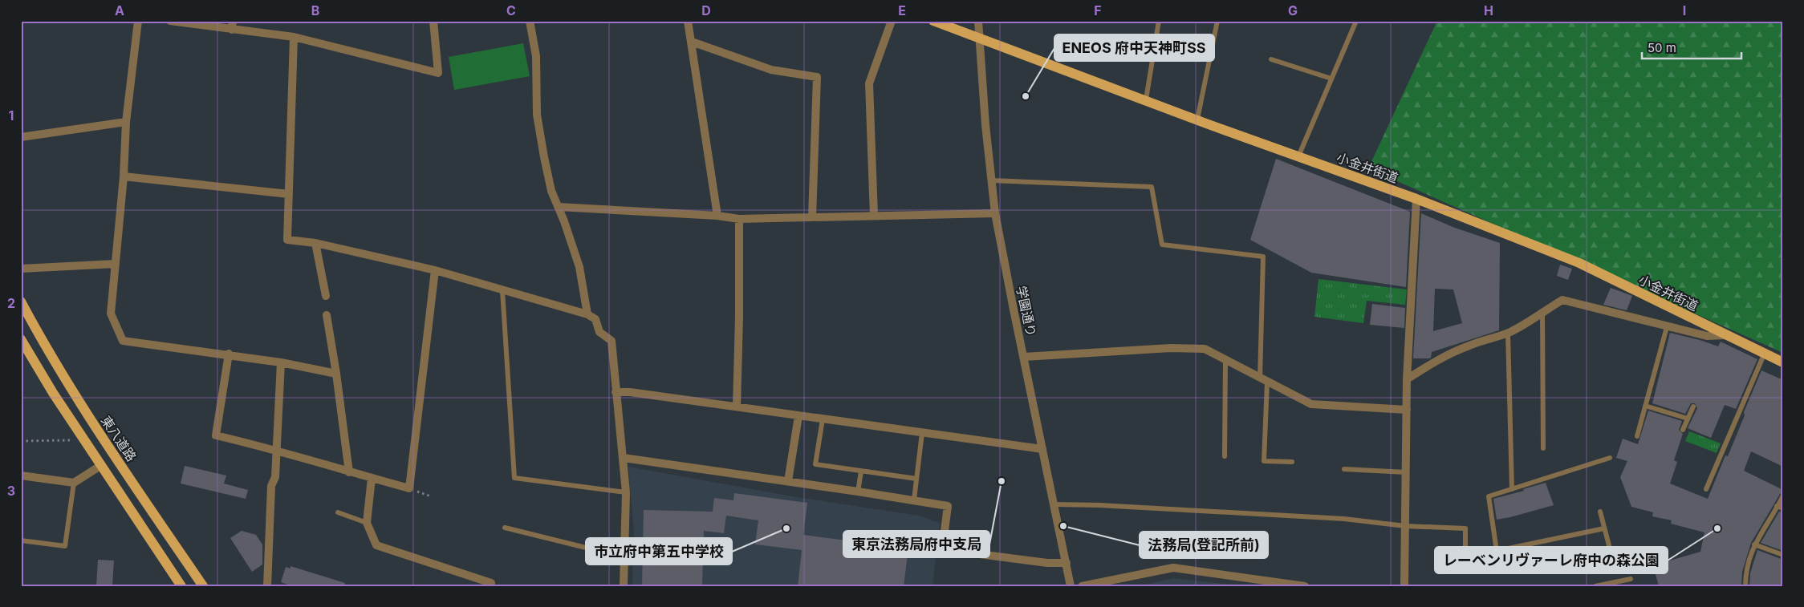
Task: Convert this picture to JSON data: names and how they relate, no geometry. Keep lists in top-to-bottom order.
{
  "streets": {
    "main road": ["小金井街道", "東八道路"],
    "street": ["学園通り"]
  },
  "crossings": [
    ["小金井街道", "学園通り"]
  ],
  "places": [
    "ENEOS 府中天神町SS",
    "東京法務局府中支局",
    "法務局(登記所前)",
    "市立府中第五中学校",
    "レーベンリヴァーレ府中の森公園"
  ],
  "scale_bar": "50 m",
  "grid": {
    "columns": [
      "A",
      "B",
      "C",
      "D",
      "E",
      "F",
      "G",
      "H",
      "I"
    ],
    "rows": ["1", "2", "3"]
  }
}
